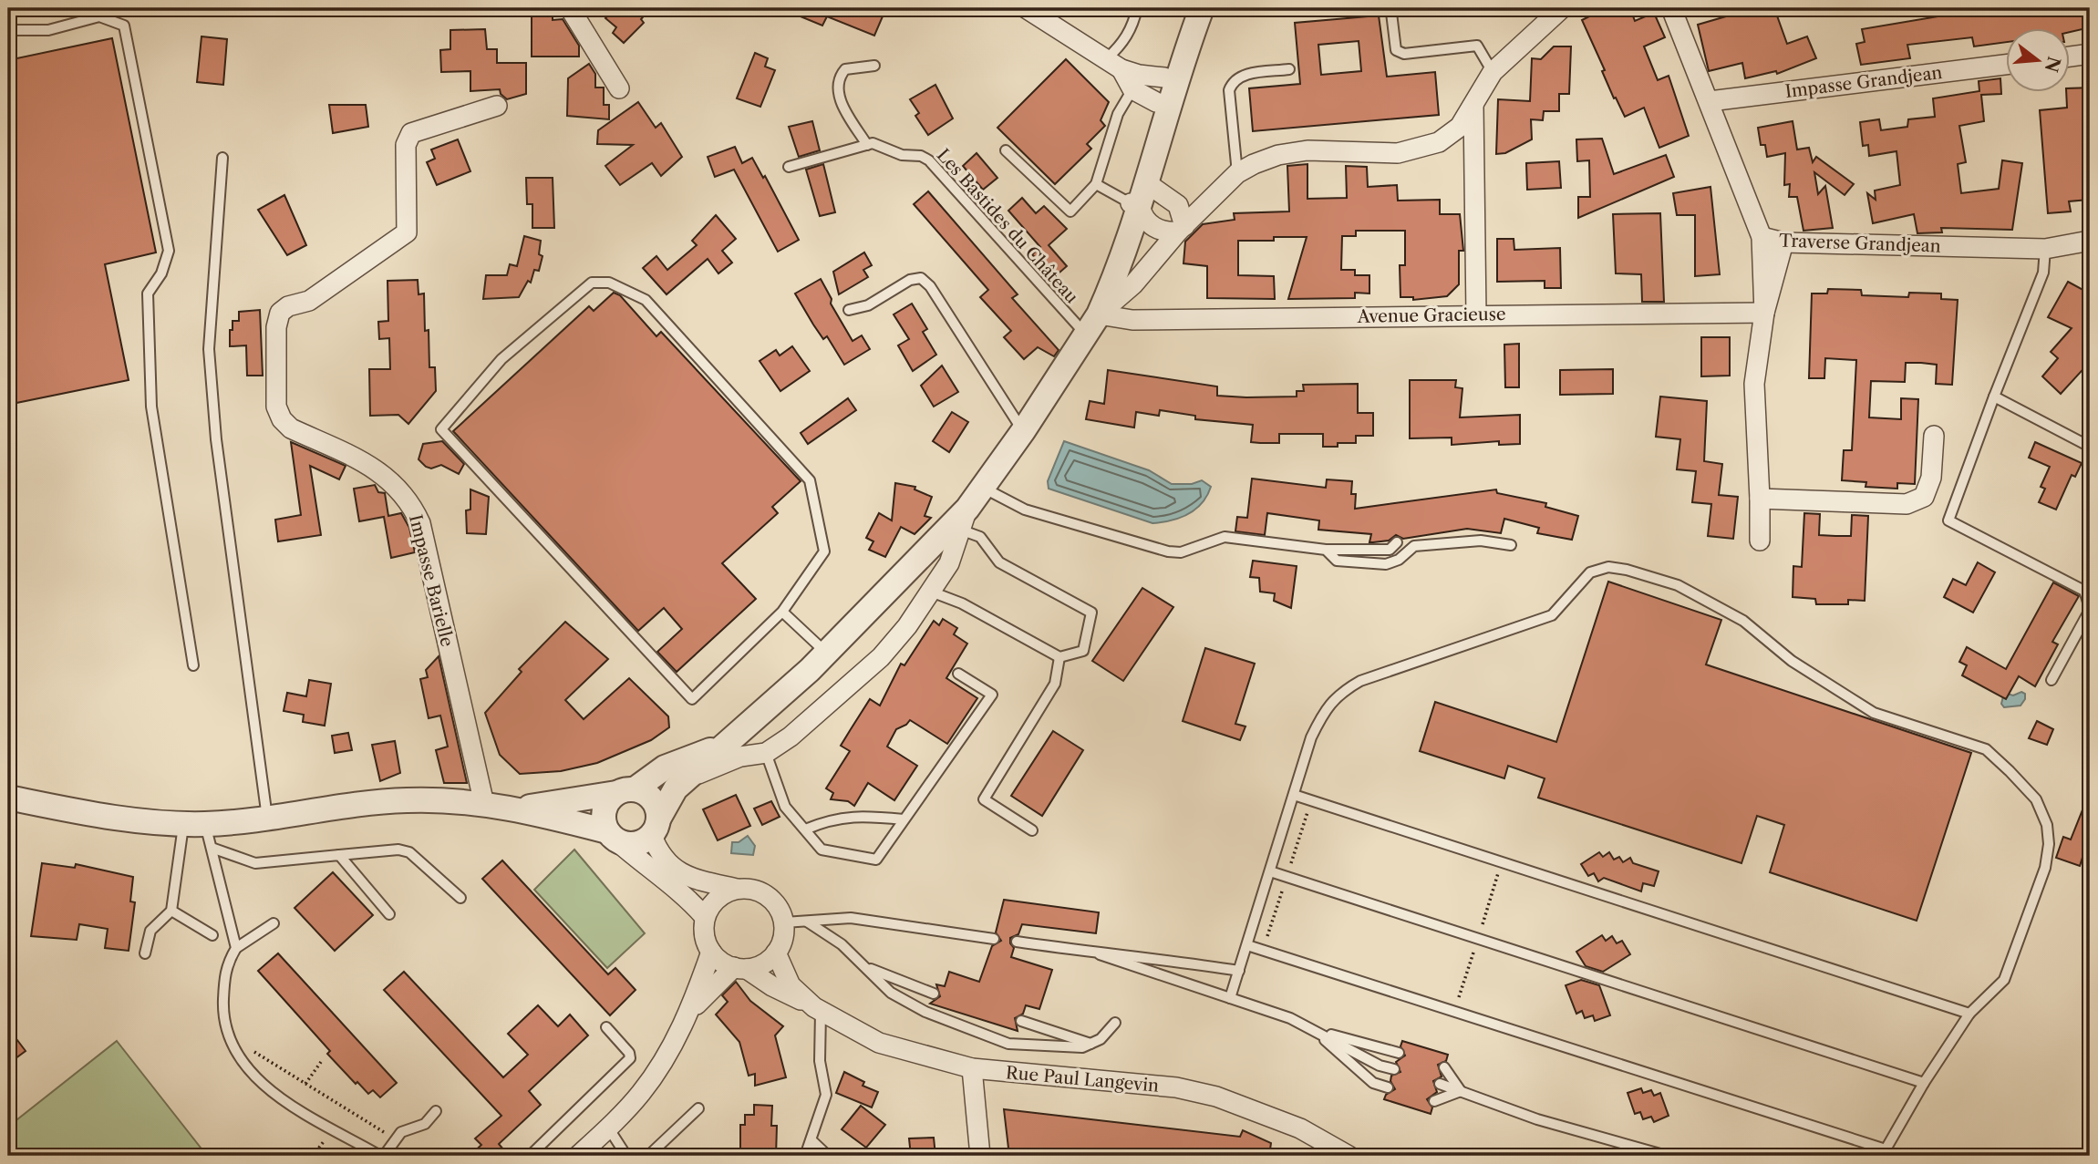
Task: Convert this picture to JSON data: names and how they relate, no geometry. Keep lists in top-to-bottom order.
{
  "streets": {
    "street": [
      "Impasse Grandjean",
      "Traverse Grandjean",
      "Avenue Gracieuse",
      "Impasse Barielle",
      "Rue Paul Langevin"
    ],
    "lane": ["Les Bastides du Château"]
  },
  "crossings": [
    ["Impasse Grandjean", "Traverse Grandjean"]
  ],
  "north": "right"
}
